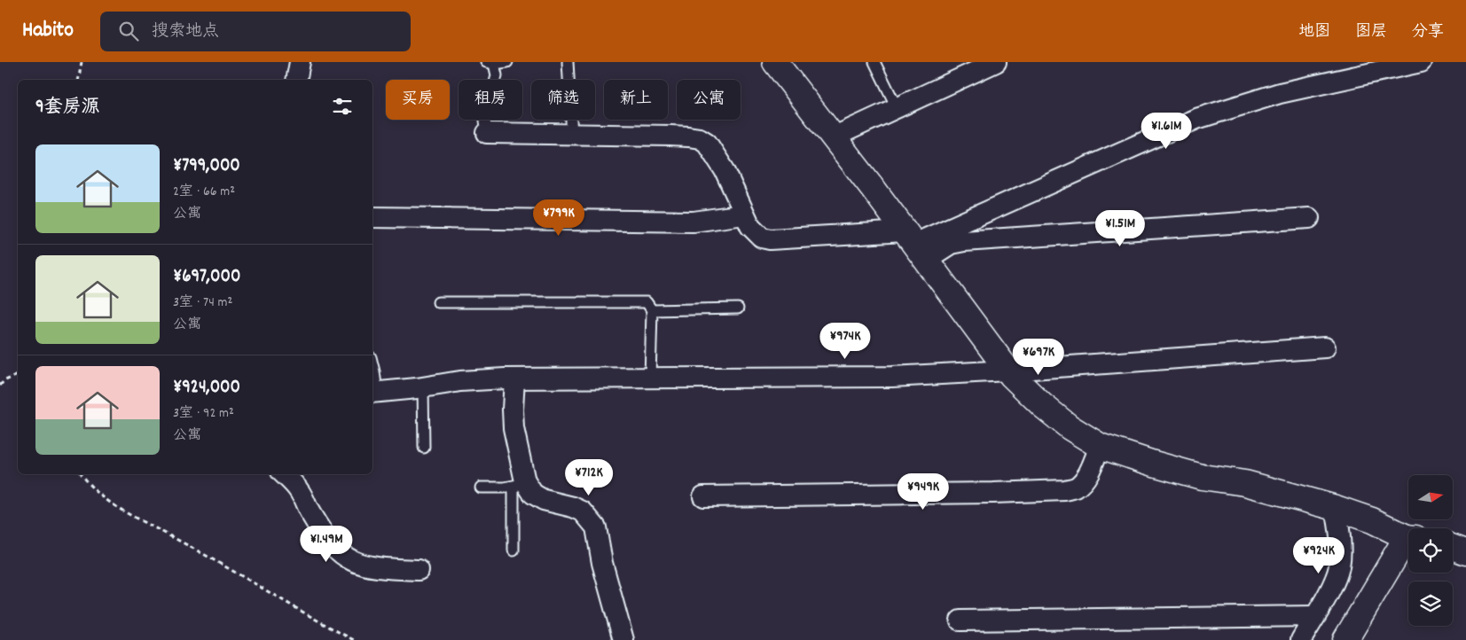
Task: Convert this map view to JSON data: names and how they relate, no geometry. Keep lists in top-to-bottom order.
{
  "north": "right",
  "page": {
    "header": "Habito",
    "search": "搜索地点",
    "nav": ["地图", "图层", "分享"],
    "chip": [
      "买房",
      "租房",
      "筛选",
      "新上",
      "公寓"
    ],
    "heading": "9套房源",
    "price": [
      "¥1.61M",
      "¥799K",
      "¥1.51M",
      "¥974K",
      "¥697K",
      "¥712K",
      "¥949K",
      "¥1.49M",
      "¥924K"
    ],
    "list": [
      {
        "name": "¥799,000",
        "note": "2室 · 66 m² · 公寓"
      },
      {
        "name": "¥697,000",
        "note": "3室 · 74 m² · 公寓"
      },
      {
        "name": "¥924,000",
        "note": "3室 · 92 m² · 公寓"
      }
    ]
  }
}
